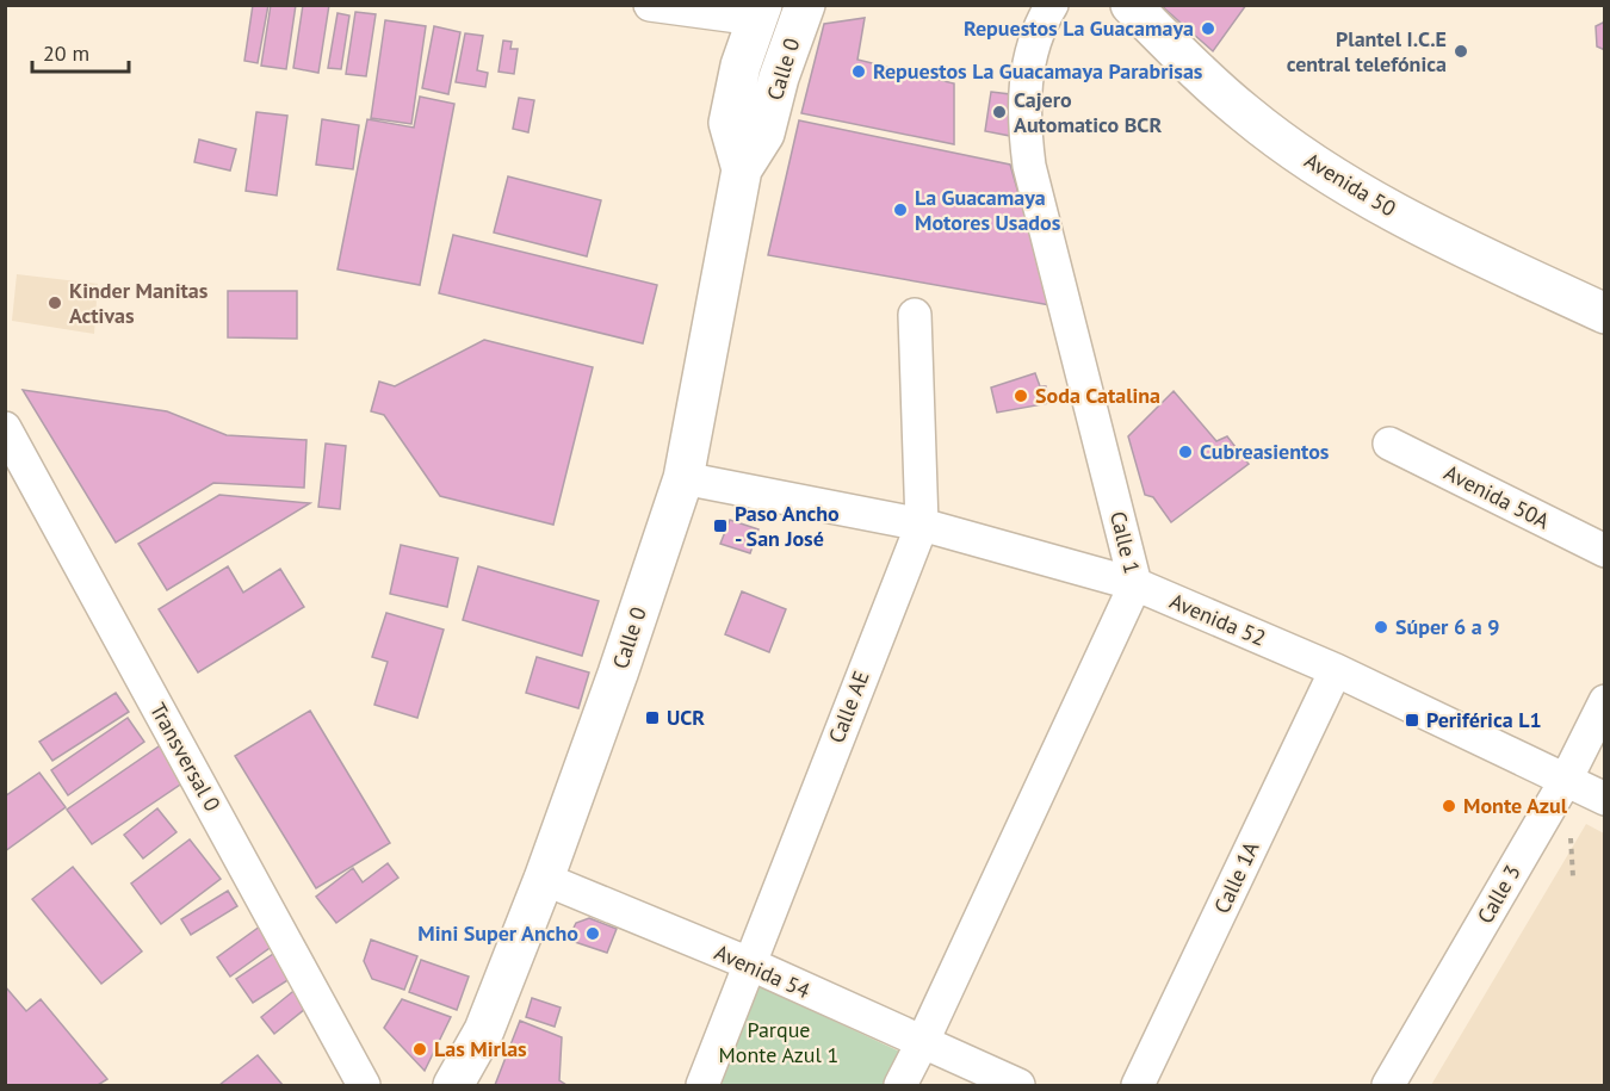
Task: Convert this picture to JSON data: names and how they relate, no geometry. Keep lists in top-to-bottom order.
{
  "streets": {
    "main road": ["Calle 0", "Avenida 50"],
    "street": [
      "Avenida 50A",
      "Calle 1",
      "Avenida 52",
      "Calle AE",
      "Transversal 0",
      "Calle 1A",
      "Calle 3",
      "Avenida 54"
    ]
  },
  "crossings": [
    ["Calle 0", "Avenida 52"],
    ["Calle 0", "Avenida 54"],
    ["Calle 1", "Avenida 52"],
    ["Calle 1", "Avenida 54"],
    ["Avenida 52", "Calle AE"],
    ["Avenida 52", "Calle 1A"],
    ["Avenida 52", "Calle 3"],
    ["Calle AE", "Avenida 54"]
  ],
  "parks": ["Parque Monte Azul 1"],
  "places": {
    "other": [
      "Repuestos La Guacamaya",
      "Plantel I.C.E central telefónica",
      "Repuestos La Guacamaya Parabrisas",
      "Cajero Automatico BCR",
      "La Guacamaya Motores Usados",
      "Kinder Manitas Activas",
      "Soda Catalina",
      "Cubreasientos",
      "Súper 6 a 9",
      "Monte Azul",
      "Mini Super Ancho",
      "Las Mirlas"
    ],
    "transit": ["Paso Ancho - San José", "UCR", "Periférica L1"]
  },
  "scale_bar": "20 m"
}
